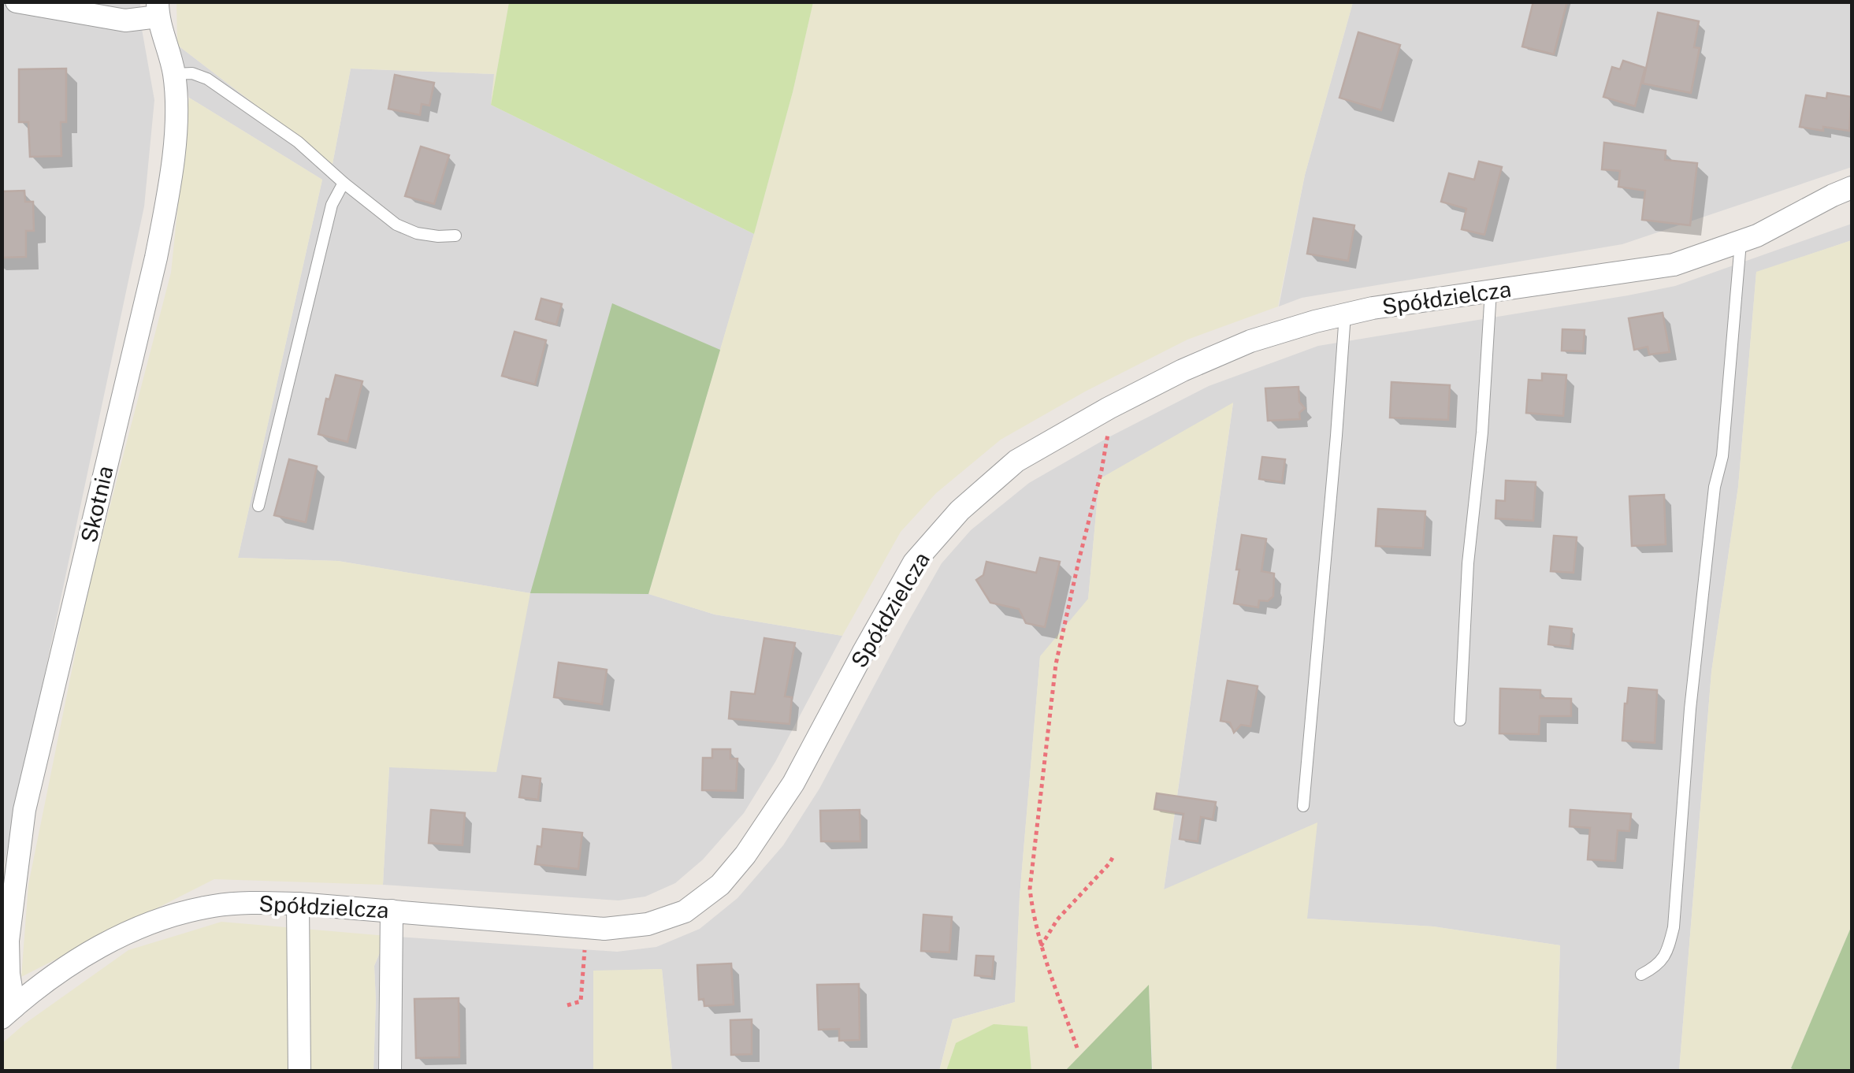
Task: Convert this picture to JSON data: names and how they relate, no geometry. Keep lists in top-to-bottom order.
{
  "streets": {
    "street": ["Spółdzielcza", "Skotnia"]
  },
  "crossings": [
    ["Spółdzielcza", "Skotnia"]
  ]
}
